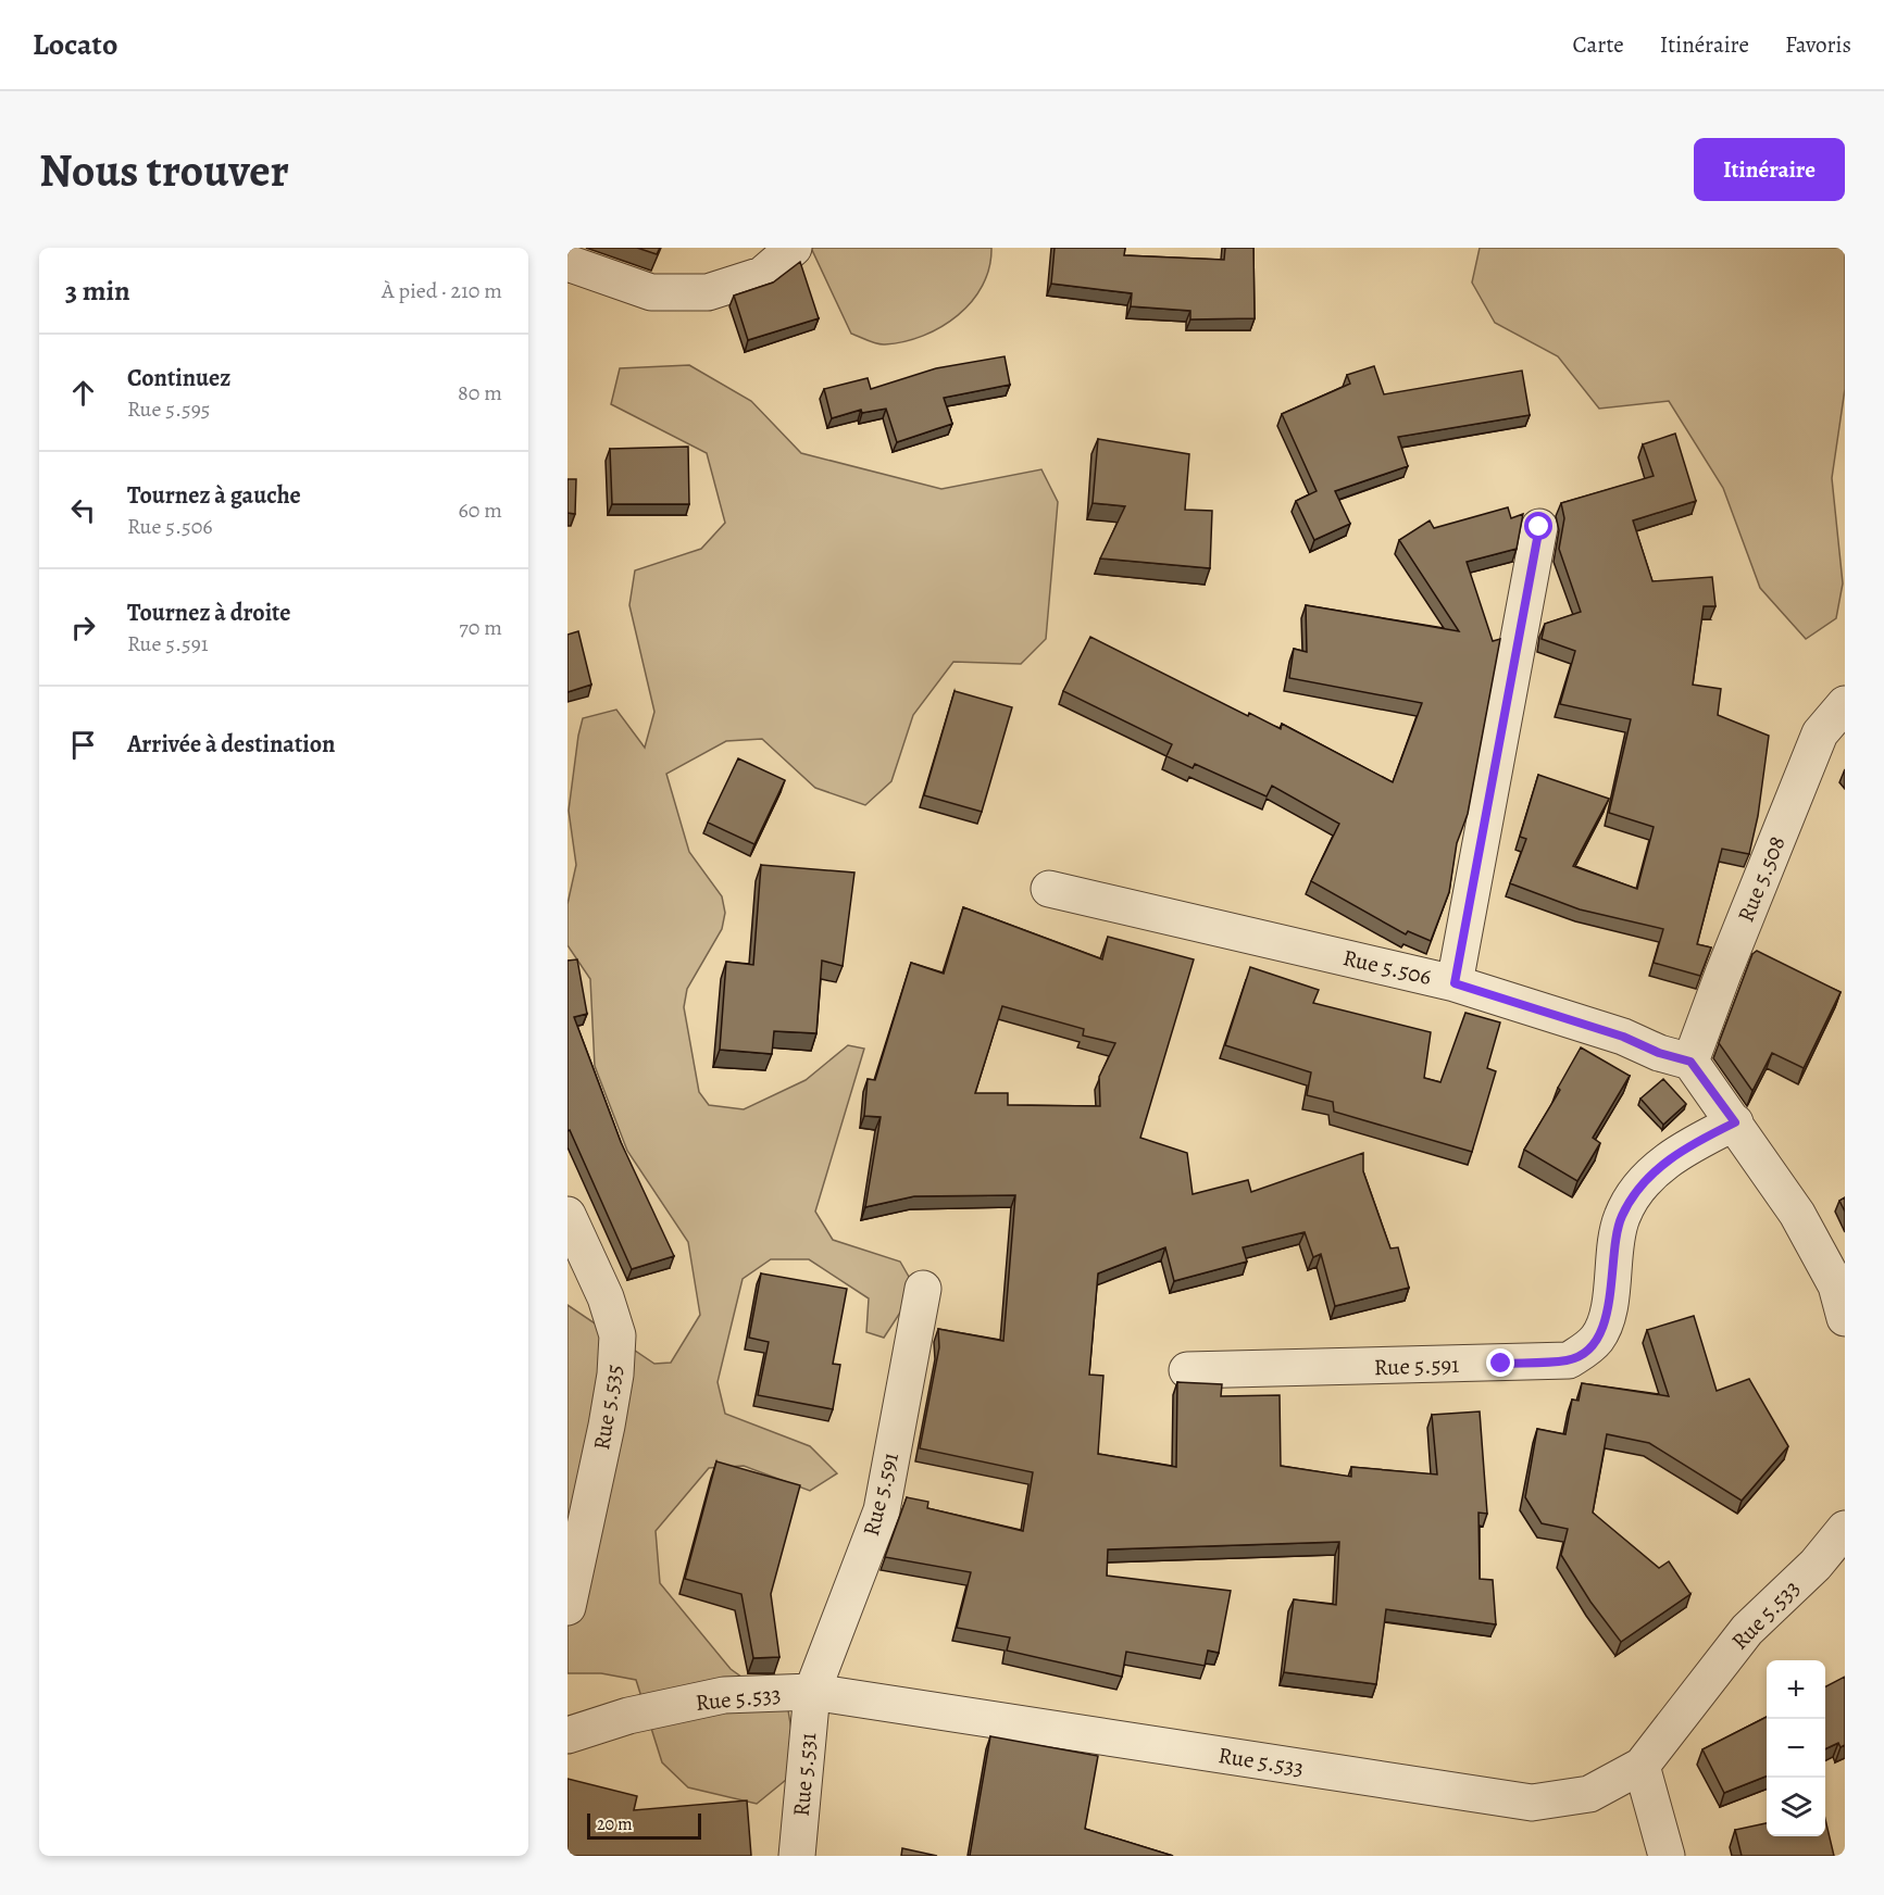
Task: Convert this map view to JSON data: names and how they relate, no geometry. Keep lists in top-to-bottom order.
{
  "streets": {
    "street": [
      "Rue 5.508",
      "Rue 5.506",
      "Rue 5.591",
      "Rue 5.535",
      "Rue 5.533",
      "Rue 5.531"
    ]
  },
  "crossings": [
    ["Rue 5.508", "Rue 5.506"],
    ["Rue 5.591", "Rue 5.533"],
    ["Rue 5.591", "Rue 5.531"],
    ["Rue 5.533", "Rue 5.531"]
  ],
  "scale_bar": "20 m",
  "page": {
    "header": "Locato",
    "nav": ["Carte", "Itinéraire", "Favoris"],
    "buttons": "Itinéraire",
    "title": "Nous trouver",
    "heading": ["3 min", "À pied · 210 m"],
    "list": [
      ["Continuez", "Rue 5.595", "80 m"],
      ["Tournez à gauche", "Rue 5.506", "60 m"],
      ["Tournez à droite", "Rue 5.591", "70 m"],
      "Arrivée à destination"
    ],
    "map_buttons": ["+", "−"],
    "scale": "20 m"
  }
}
